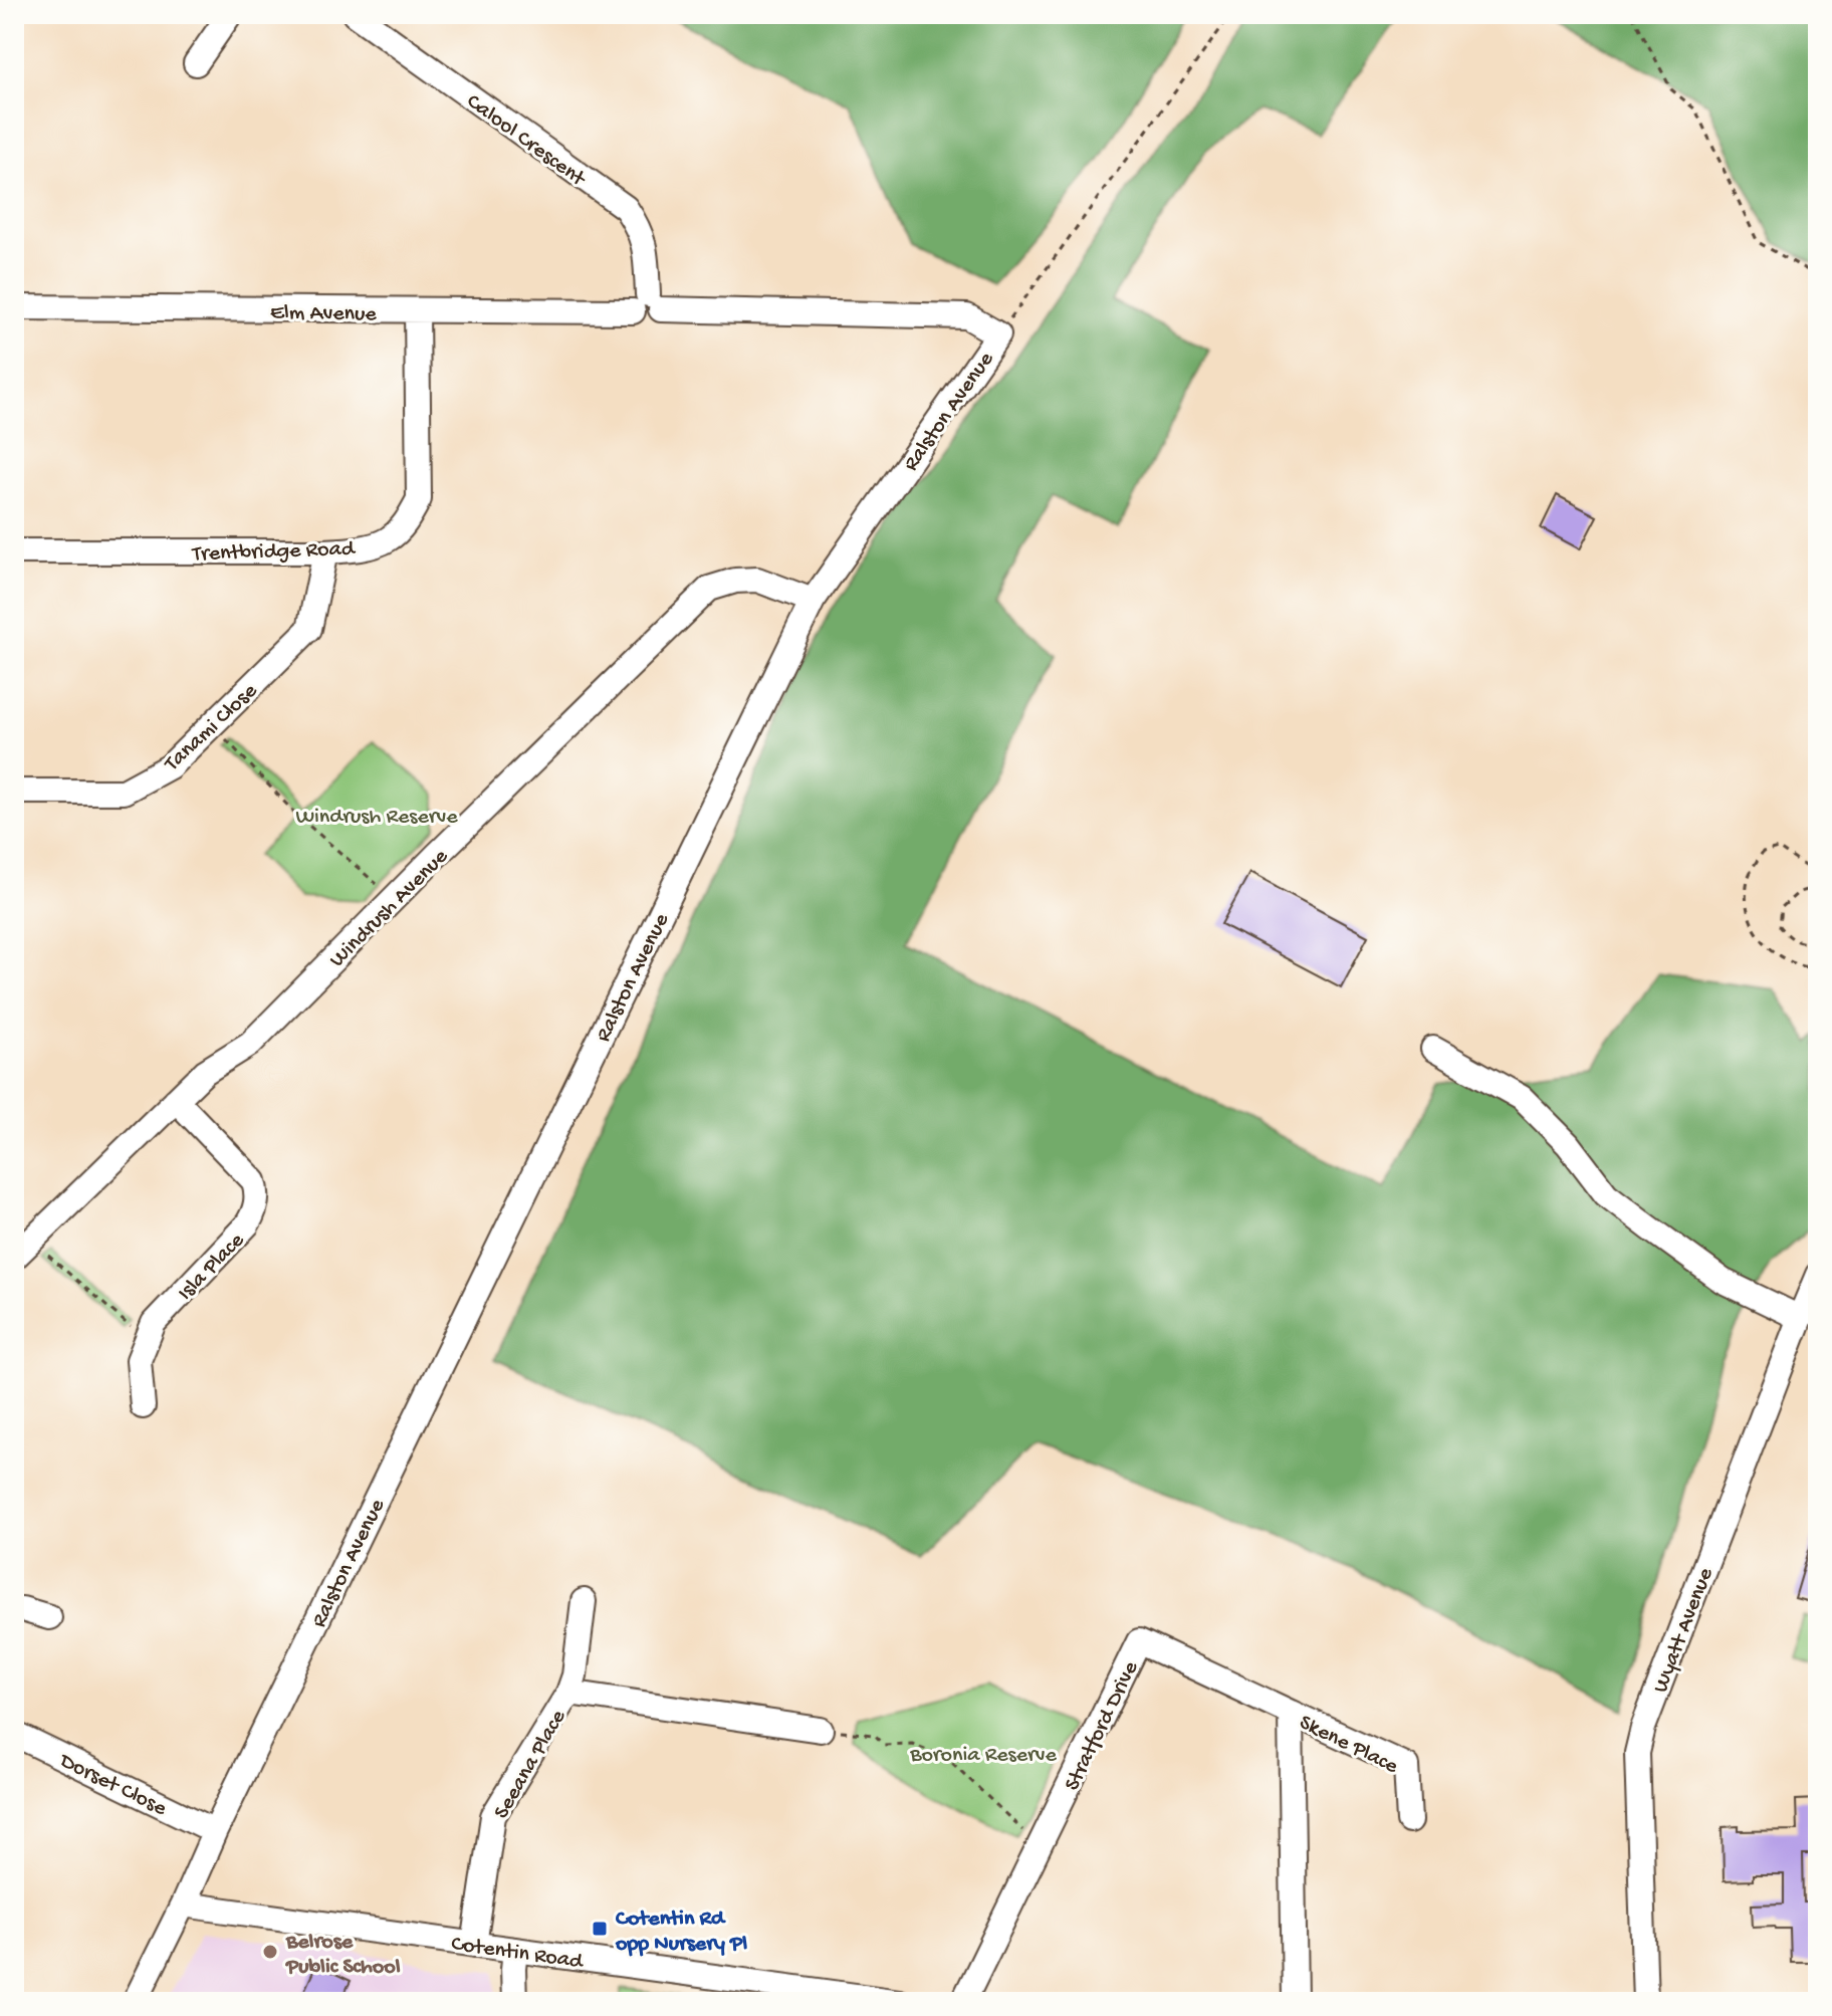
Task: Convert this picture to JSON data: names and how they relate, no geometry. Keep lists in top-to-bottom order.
{
  "streets": {
    "street": [
      "Calool Crescent",
      "Elm Avenue",
      "Ralston Avenue",
      "Trentbridge Road",
      "Tanami Close",
      "Windrush Avenue",
      "Isla Place",
      "Wyatt Avenue",
      "Stratford Drive",
      "Skene Place",
      "Seeana Place",
      "Dorset Close",
      "Cotentin Road"
    ]
  },
  "crossings": [
    ["Calool Crescent", "Elm Avenue"],
    ["Elm Avenue", "Ralston Avenue"],
    ["Elm Avenue", "Trentbridge Road"],
    ["Ralston Avenue", "Windrush Avenue"],
    ["Ralston Avenue", "Dorset Close"],
    ["Ralston Avenue", "Cotentin Road"],
    ["Trentbridge Road", "Tanami Close"],
    ["Windrush Avenue", "Isla Place"],
    ["Stratford Drive", "Skene Place"],
    ["Seeana Place", "Cotentin Road"]
  ],
  "parks": ["Windrush Reserve", "Boronia Reserve"],
  "places": {
    "transit": ["Cotentin Rd opp Nursery Pl"],
    "other": ["Belrose Public School"]
  }
}
